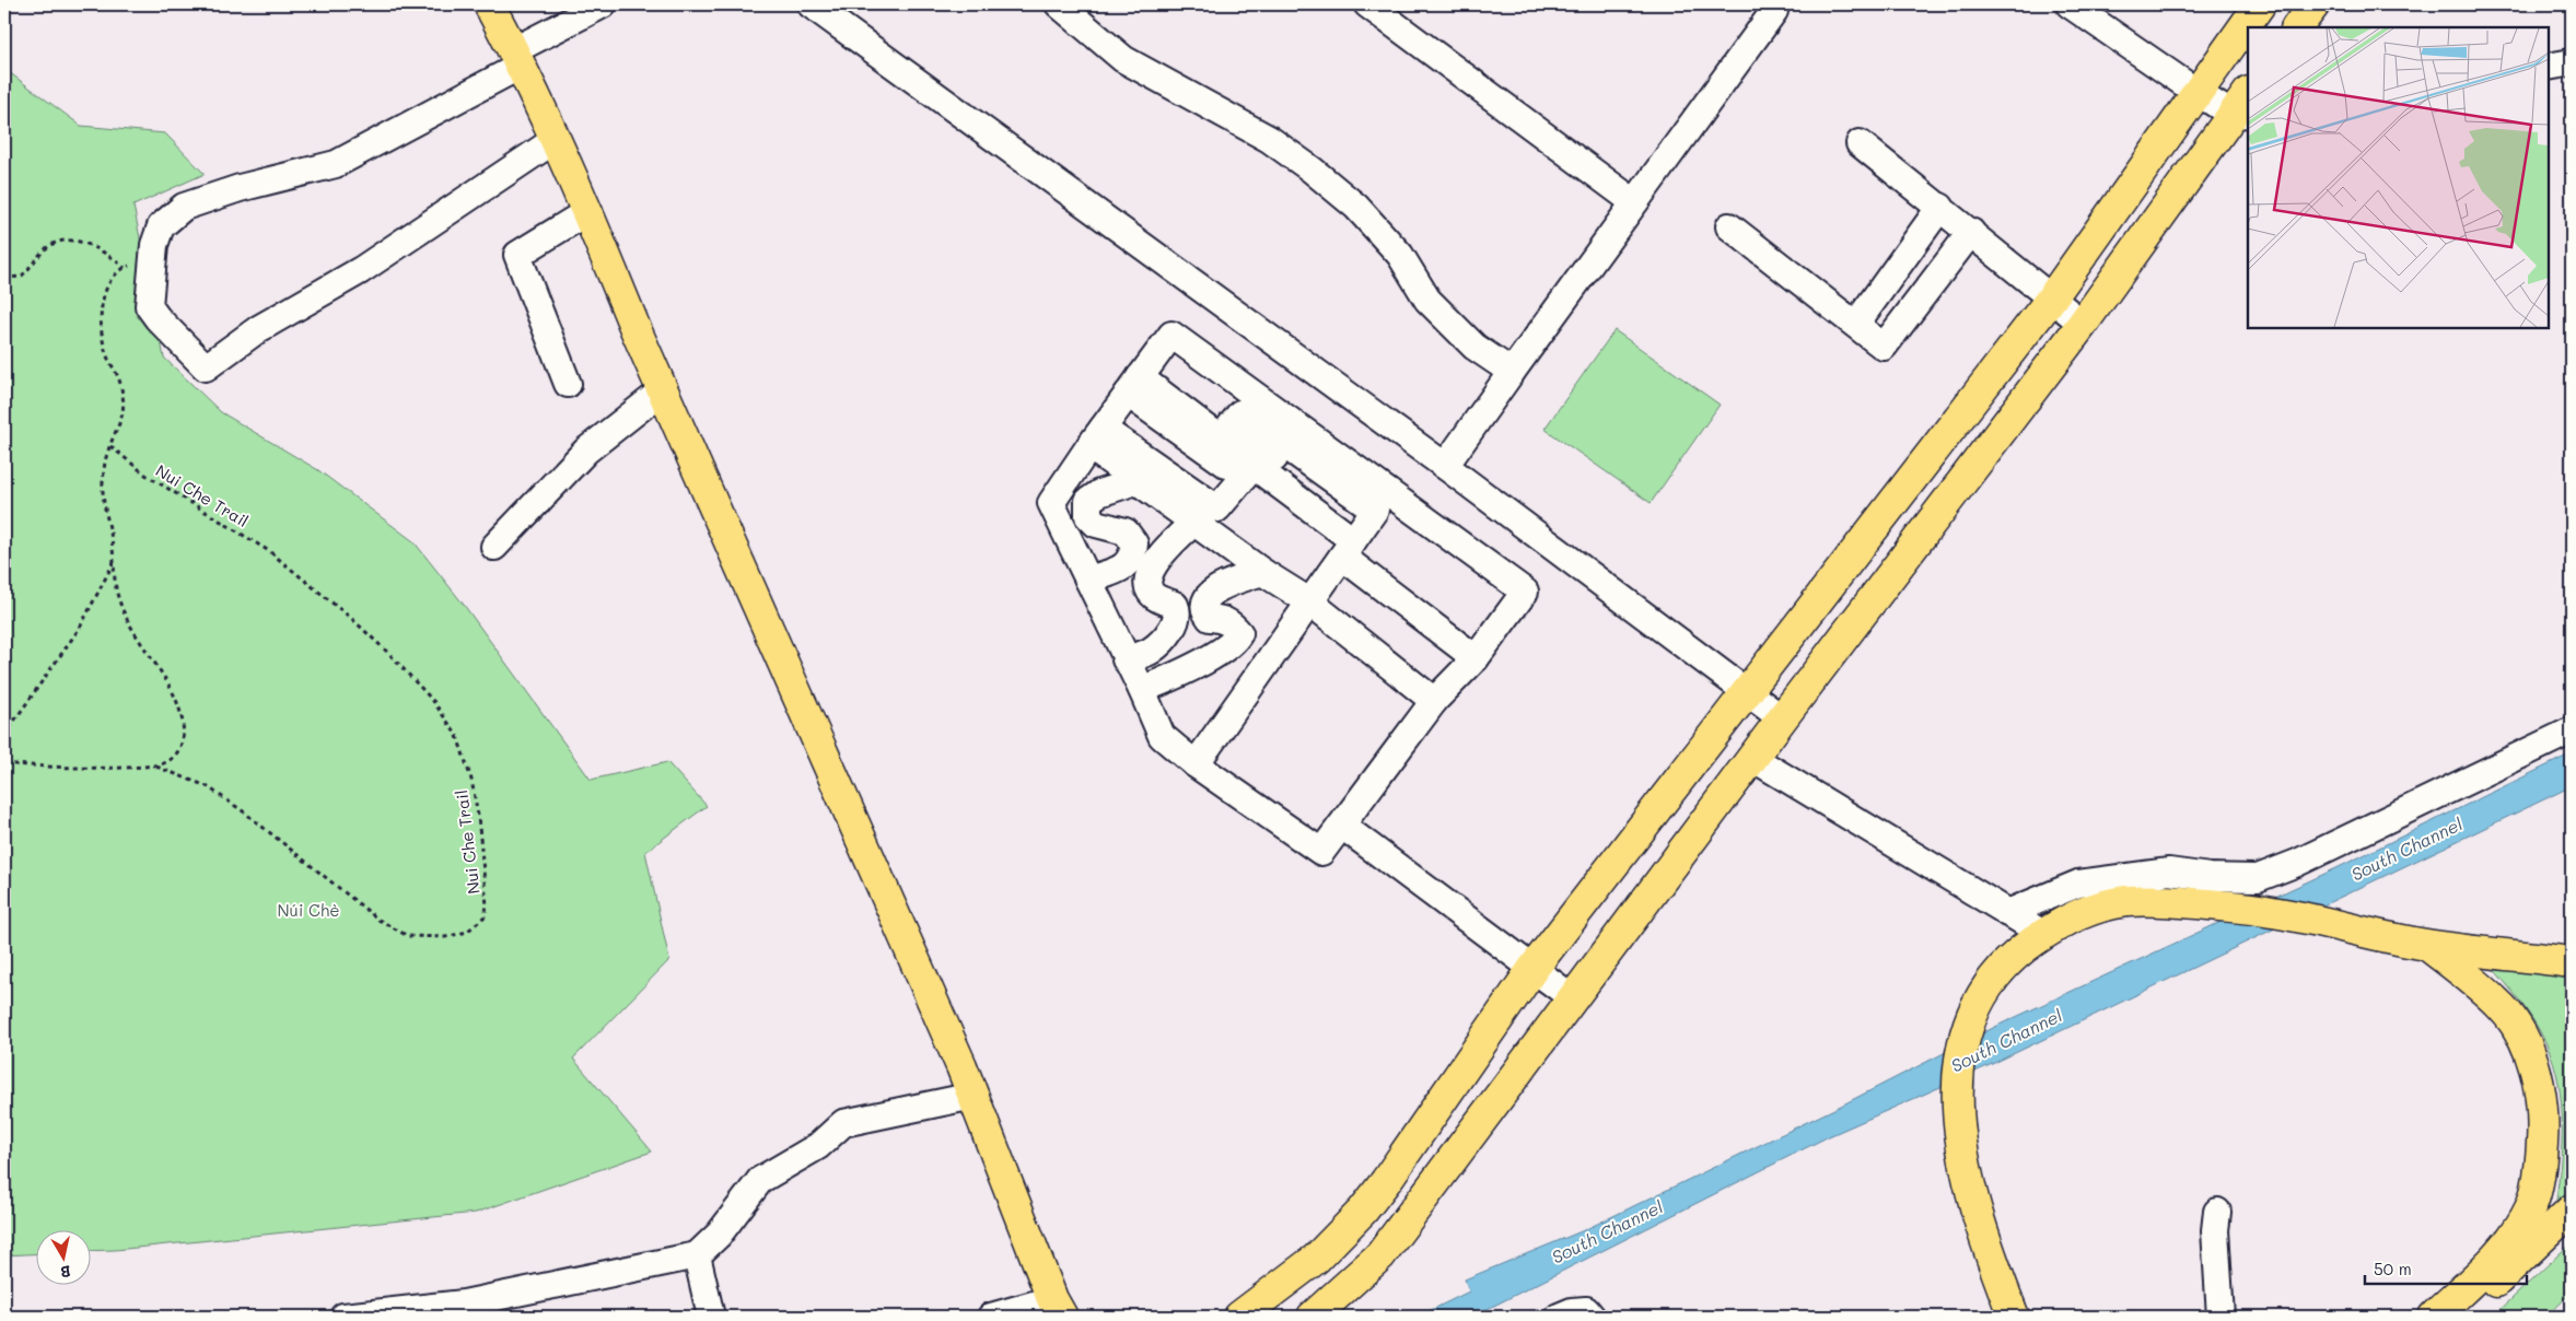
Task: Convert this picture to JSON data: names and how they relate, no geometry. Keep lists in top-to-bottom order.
{
  "streets": {
    "path": ["Nui Che Trail"]
  },
  "water": ["South Channel"],
  "parks": ["Núi Chè"],
  "scale_bar": "50 m",
  "north": "bottom"
}
